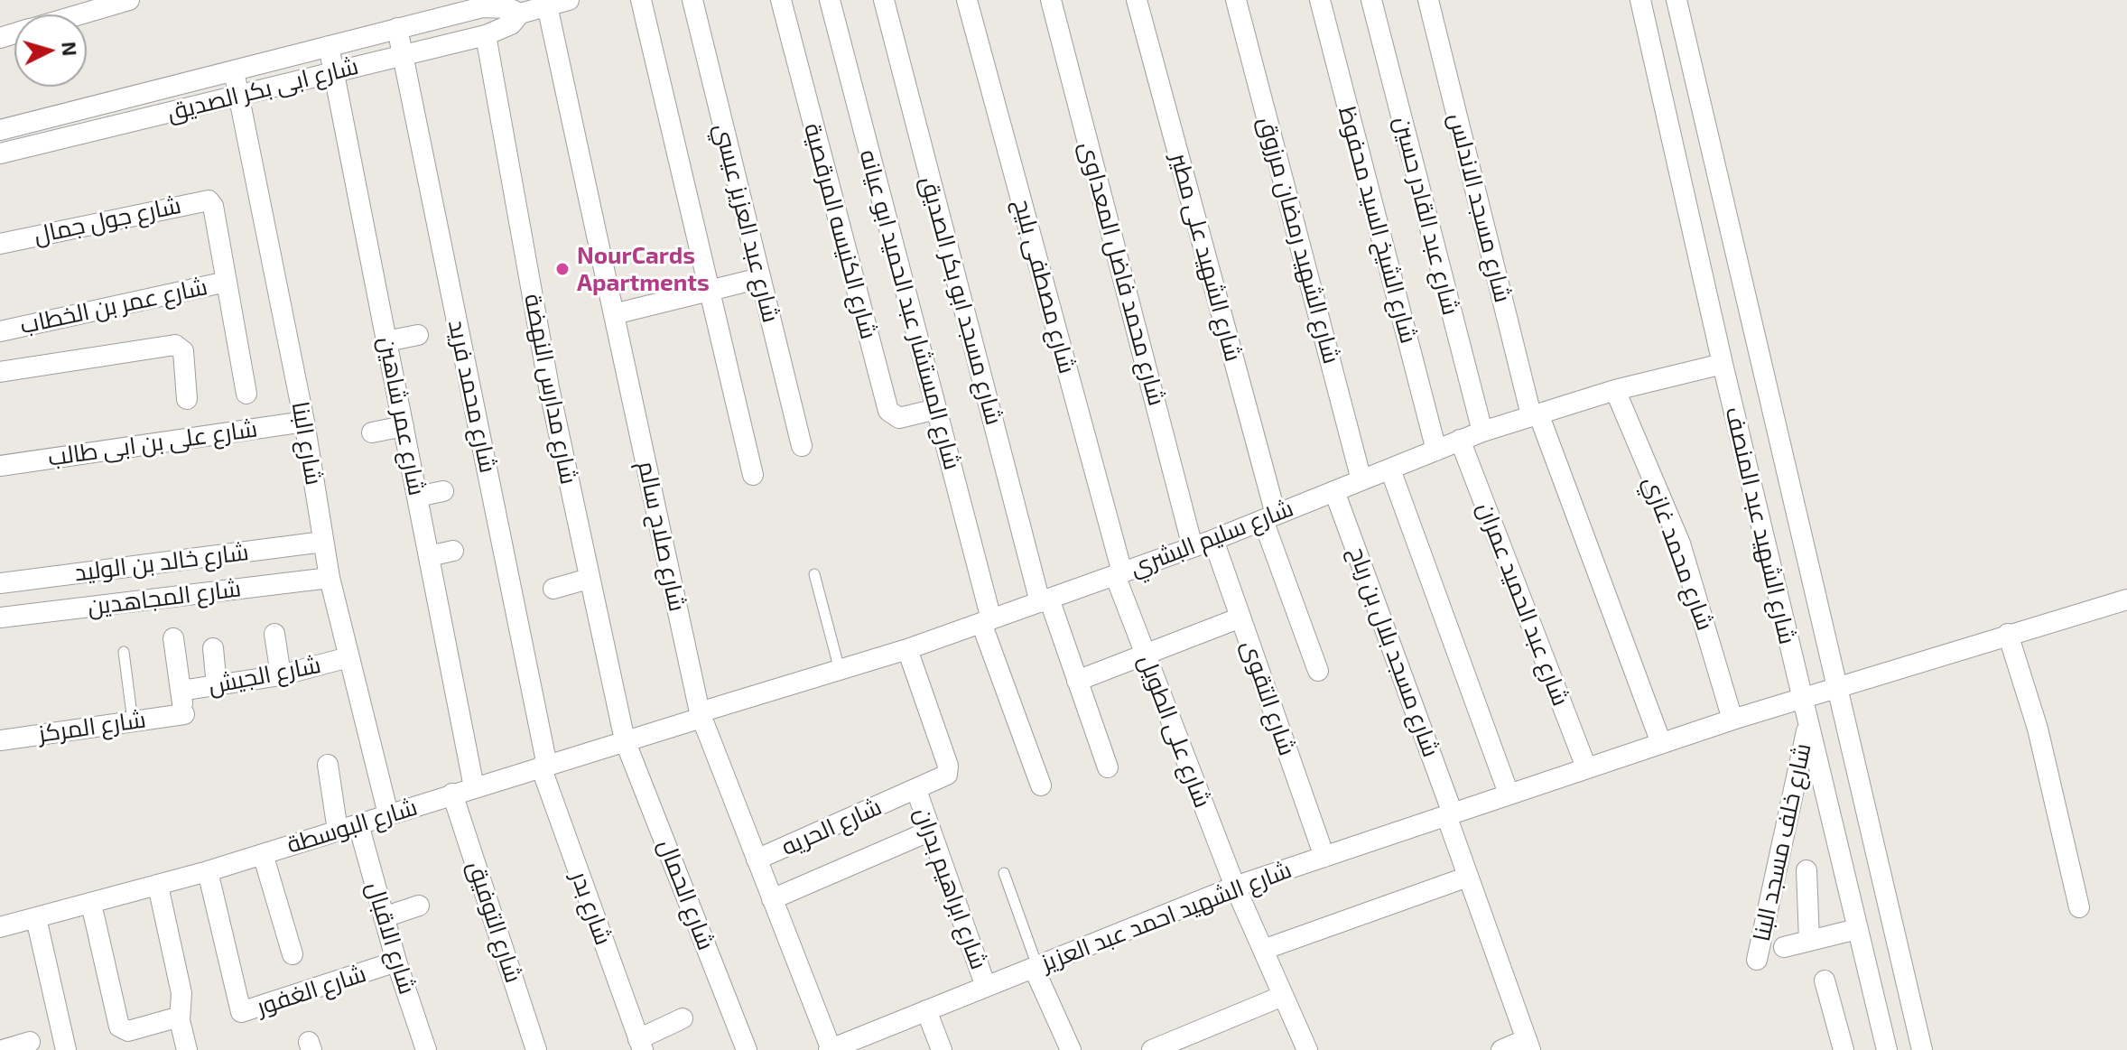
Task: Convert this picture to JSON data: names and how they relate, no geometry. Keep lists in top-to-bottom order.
{
  "streets": {
    "street": [
      "شارع ابى بكر الصديق",
      "شارع مسجد الاندلس",
      "شارع عبد القادر حسين",
      "شارع جول جمال",
      "شارع عبد العزيز عيسي",
      "شارع الشيخ السيد محفوظ",
      "شارع الكنيسه المرقصية",
      "شارع الشهيد رمضان مرزوق",
      "شارع الشهيد على مطير",
      "شارع محمد فاضل المعداوى",
      "شارع مصطفى بليح",
      "شارع مسجد ابو بكر الصديق",
      "شارع عمر بن الخطاب",
      "شارع المستشار عبد الحميد ابو عيانه",
      "شارع مدارس النهضة",
      "شارع محمد فريد",
      "شارع عمر شاهين",
      "شارع على بن ابى طالب",
      "شارع البنا",
      "شارع الشهيد عبد المنصف",
      "شارع صلاح سالم",
      "شارع سليم البشري",
      "شارع محمد غازي",
      "شارع خالد بن الوليد",
      "شارع المجاهدين",
      "شارع عبد الحميد عمران",
      "شارع مسجد بلال بن رباح",
      "شارع الجيش",
      "شارع التقوى",
      "شارع المركز",
      "شارع على الطويل",
      "شارع البوسطة",
      "شارع الحريه",
      "شارع خلف مسجد البنا",
      "شارع ابراهيم بدران",
      "شارع الحمال",
      "شارع بدر",
      "شارع الشهيد احمد عبد العزيز",
      "شارع التوفيق",
      "شارع الاقبال",
      "شارع الغفور"
    ]
  },
  "crossings": [
    ["شارع ابى بكر الصديق", "شارع مدارس النهضة"],
    ["شارع ابى بكر الصديق", "شارع محمد فريد"],
    ["شارع ابى بكر الصديق", "شارع عمر شاهين"],
    ["شارع ابى بكر الصديق", "شارع البنا"],
    ["شارع ابى بكر الصديق", "شارع صلاح سالم"],
    ["شارع مسجد الاندلس", "شارع سليم البشري"],
    ["شارع مسجد الاندلس", "شارع الشهيد احمد عبد العزيز"],
    ["شارع عبد القادر حسين", "شارع سليم البشري"],
    ["شارع جول جمال", "شارع عمر بن الخطاب"],
    ["شارع الشيخ السيد محفوظ", "شارع سليم البشري"],
    ["شارع الكنيسه المرقصية", "شارع المستشار عبد الحميد ابو عيانه"],
    ["شارع الشهيد رمضان مرزوق", "شارع سليم البشري"],
    ["شارع الشهيد على مطير", "شارع سليم البشري"],
    ["شارع محمد فاضل المعداوى", "شارع سليم البشري"],
    ["شارع مصطفى بليح", "شارع سليم البشري"],
    ["شارع مصطفى بليح", "شارع على الطويل"],
    ["شارع مسجد ابو بكر الصديق", "شارع سليم البشري"],
    ["شارع المستشار عبد الحميد ابو عيانه", "شارع سليم البشري"],
    ["شارع مدارس النهضة", "شارع البوسطة"],
    ["شارع مدارس النهضة", "شارع الحمال"],
    ["شارع محمد فريد", "شارع البوسطة"],
    ["شارع محمد فريد", "شارع بدر"],
    ["شارع عمر شاهين", "شارع البوسطة"],
    ["شارع على بن ابى طالب", "شارع البنا"],
    ["شارع البنا", "شارع خالد بن الوليد"],
    ["شارع البنا", "شارع المجاهدين"],
    ["شارع البنا", "شارع الجيش"],
    ["شارع البنا", "شارع البوسطة"],
    ["شارع الشهيد عبد المنصف", "شارع سليم البشري"],
    ["شارع الشهيد عبد المنصف", "شارع خلف مسجد البنا"],
    ["شارع الشهيد عبد المنصف", "شارع الشهيد احمد عبد العزيز"],
    ["شارع صلاح سالم", "شارع سليم البشري"],
    ["شارع صلاح سالم", "شارع البوسطة"],
    ["شارع صلاح سالم", "شارع الحريه"],
    ["شارع صلاح سالم", "شارع الشهيد احمد عبد العزيز"],
    ["شارع سليم البشري", "شارع محمد غازي"],
    ["شارع سليم البشري", "شارع عبد الحميد عمران"],
    ["شارع سليم البشري", "شارع مسجد بلال بن رباح"],
    ["شارع سليم البشري", "شارع التقوى"],
    ["شارع سليم البشري", "شارع على الطويل"],
    ["شارع سليم البشري", "شارع البوسطة"],
    ["شارع سليم البشري", "شارع الحريه"],
    ["شارع محمد غازي", "شارع الشهيد احمد عبد العزيز"],
    ["شارع عبد الحميد عمران", "شارع الشهيد احمد عبد العزيز"],
    ["شارع مسجد بلال بن رباح", "شارع الشهيد احمد عبد العزيز"],
    ["شارع الجيش", "شارع المركز"],
    ["شارع التقوى", "شارع الشهيد احمد عبد العزيز"],
    ["شارع على الطويل", "شارع الشهيد احمد عبد العزيز"],
    ["شارع البوسطة", "شارع الحمال"],
    ["شارع البوسطة", "شارع بدر"],
    ["شارع البوسطة", "شارع التوفيق"],
    ["شارع البوسطة", "شارع الاقبال"],
    ["شارع البوسطة", "شارع الغفور"],
    ["شارع الحريه", "شارع ابراهيم بدران"],
    ["شارع ابراهيم بدران", "شارع الشهيد احمد عبد العزيز"],
    ["شارع الاقبال", "شارع الغفور"]
  ],
  "places": ["NourCards Apartments"],
  "north": "right"
}
